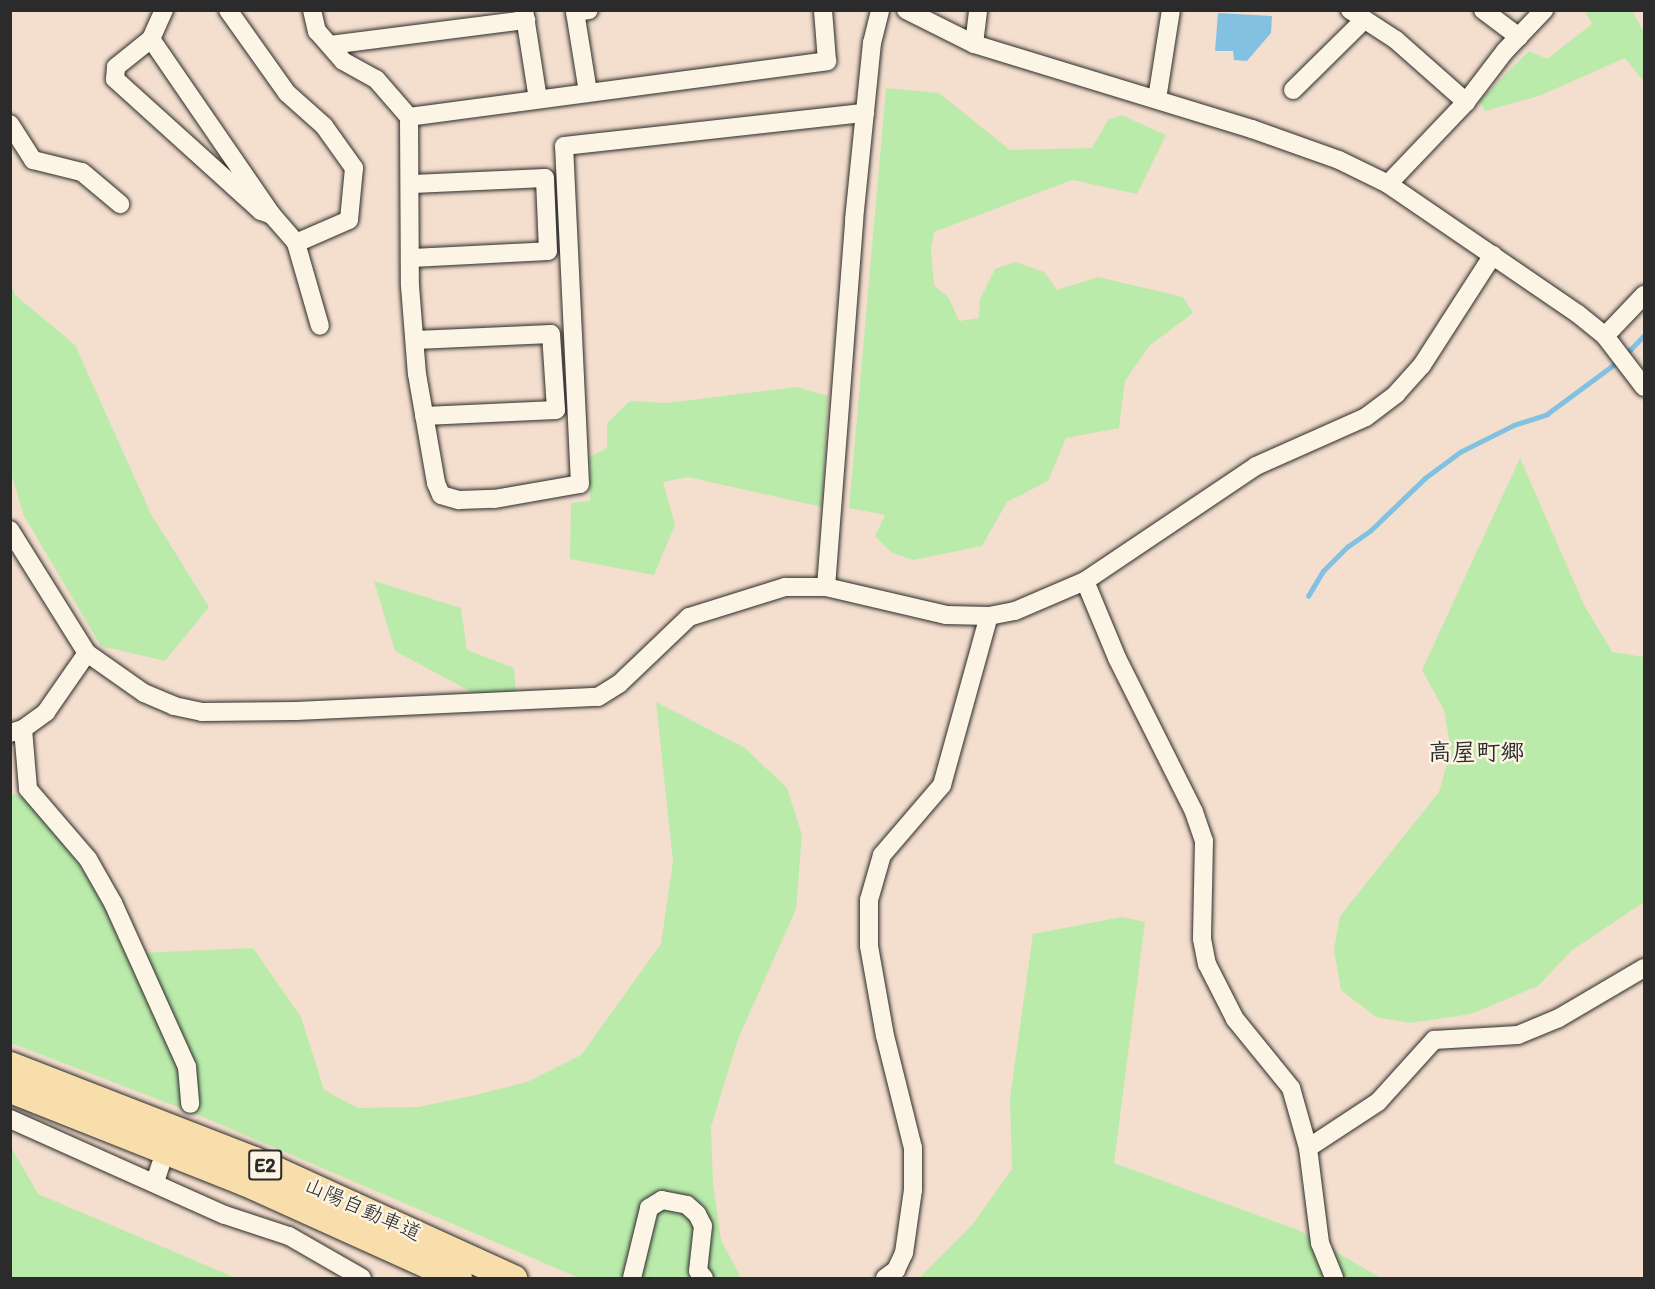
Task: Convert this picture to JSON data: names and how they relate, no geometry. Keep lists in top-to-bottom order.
{
  "streets": {
    "highway": ["E2", "山陽自動車道"]
  },
  "districts": ["高屋町郷"]
}
